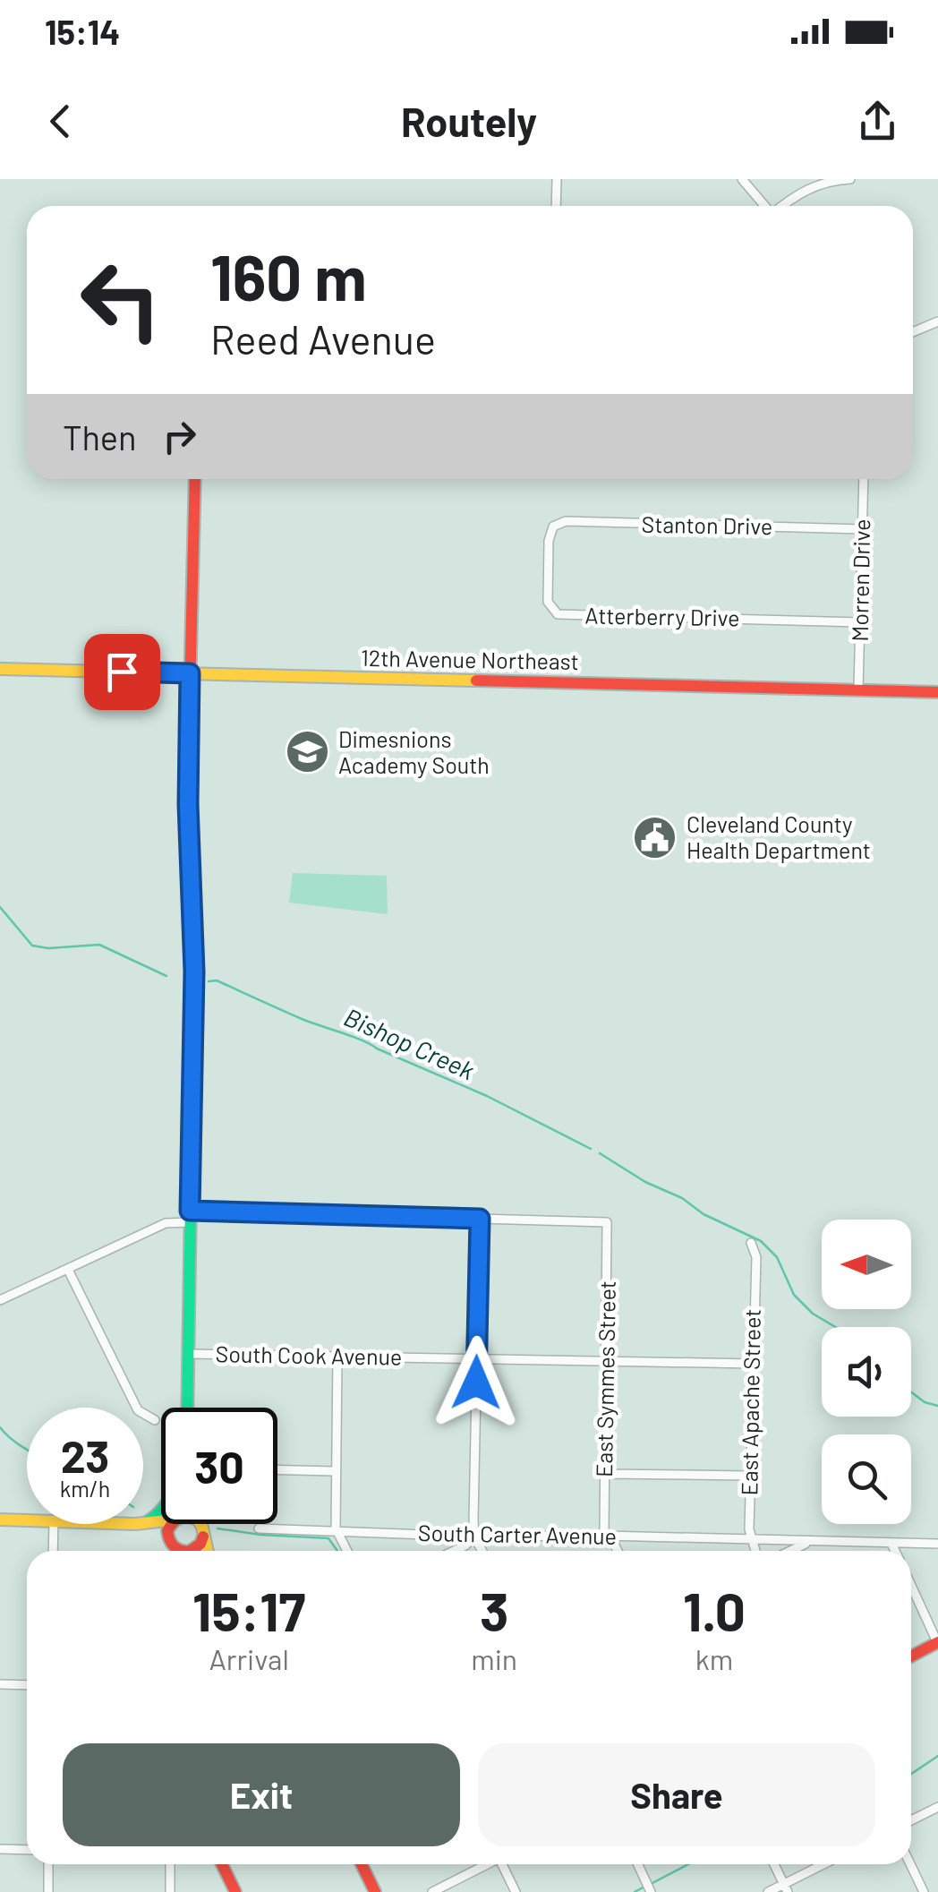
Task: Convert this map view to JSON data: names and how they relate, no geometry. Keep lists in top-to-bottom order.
{
  "streets": {
    "street": [
      "Stanton Drive",
      "Morren Drive",
      "Atterberry Drive",
      "12th Avenue Northeast",
      "South Cook Avenue",
      "East Symmes Street",
      "East Apache Street",
      "South Carter Avenue"
    ]
  },
  "crossings": [
    ["Stanton Drive", "Morren Drive"],
    ["Stanton Drive", "Atterberry Drive"],
    ["Morren Drive", "Atterberry Drive"],
    ["Morren Drive", "12th Avenue Northeast"],
    ["South Cook Avenue", "East Symmes Street"],
    ["South Cook Avenue", "East Apache Street"],
    ["East Symmes Street", "South Carter Avenue"],
    ["East Apache Street", "South Carter Avenue"]
  ],
  "water": ["Bishop Creek"],
  "places": {
    "school or university": ["Dimesnions Academy South"],
    "public building": ["Cleveland County Health Department"]
  },
  "north": "left",
  "page": {
    "status": "15:14",
    "header": "Routely",
    "turn": ["160 m", "Reed Avenue"],
    "then": "Then",
    "speed": "23 km/h",
    "limit": "30",
    "eta": [
      "15:17",
      "Arrival",
      "3",
      "min",
      "1.0",
      "km"
    ],
    "buttons": ["Exit", "Share"]
  }
}
